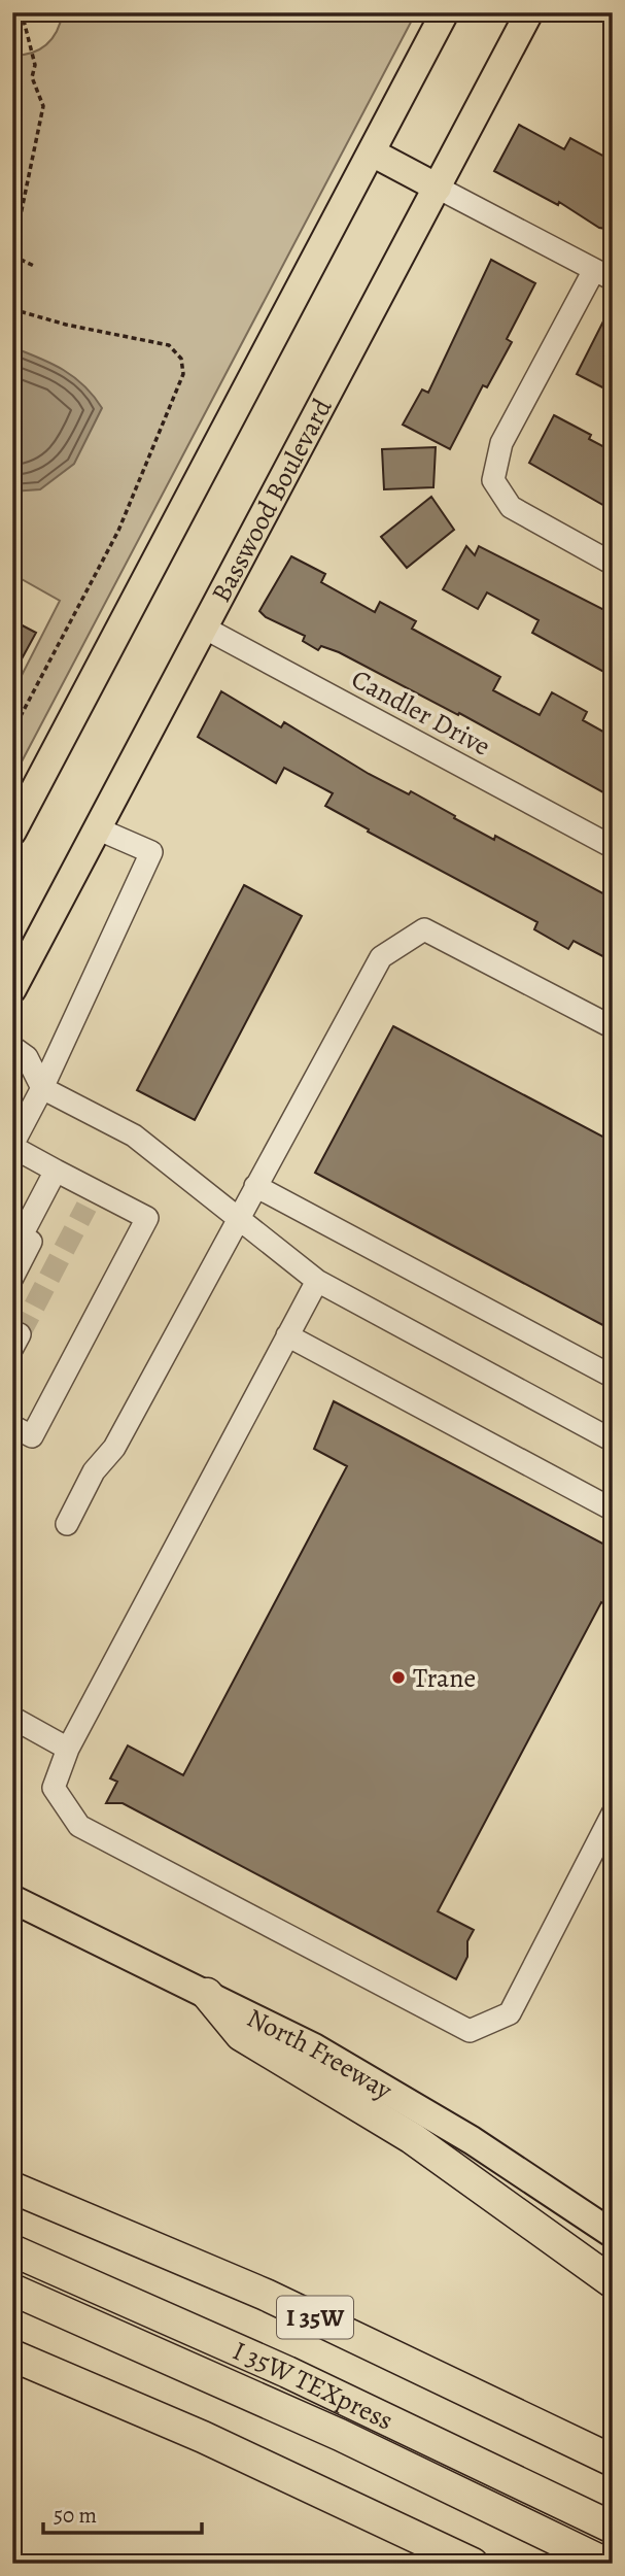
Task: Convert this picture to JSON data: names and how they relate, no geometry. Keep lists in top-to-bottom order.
{
  "streets": {
    "highway": ["I 35W", "I 35W TEXpress"],
    "main road": ["Basswood Boulevard", "North Freeway"],
    "street": ["Candler Drive"]
  },
  "crossings": [
    ["Basswood Boulevard", "Candler Drive"]
  ],
  "places": ["Trane"],
  "scale_bar": "50 m"
}
